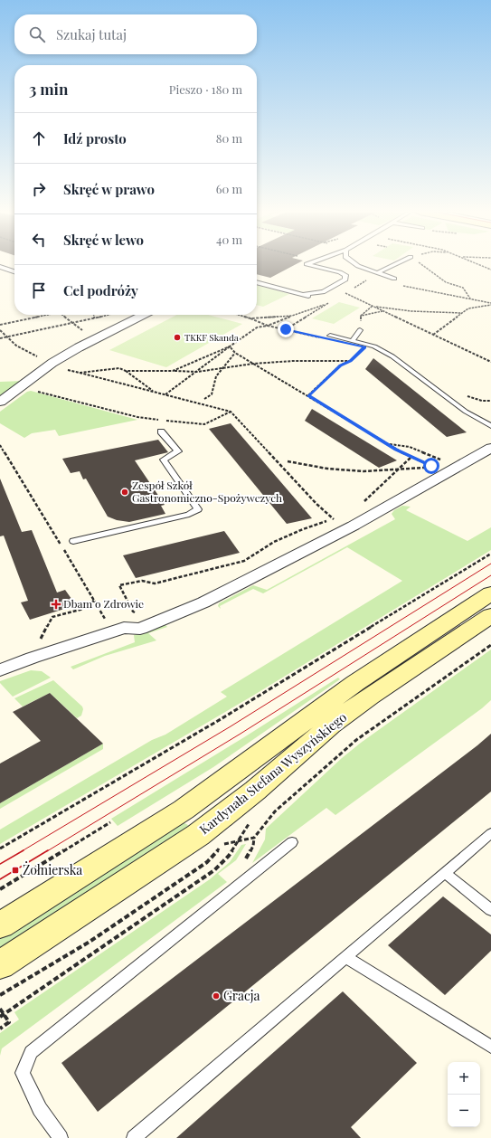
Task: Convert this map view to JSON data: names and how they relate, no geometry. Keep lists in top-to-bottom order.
{
  "streets": {
    "main road": ["Kardynała Stefana Wyszyńskiego"]
  },
  "places": {
    "other": ["TKKF Skanda", "Zespół Szkół Gastronomiczno-Spożywczych", "Gracja"],
    "health": ["Dbam o Zdrowie"],
    "transit": ["Żołnierska"]
  },
  "page": {
    "search": "Szukaj tutaj",
    "heading": ["3 min", "Pieszo · 180 m"],
    "list": [
      ["Idź prosto", "80 m"],
      ["Skręć w prawo", "60 m"],
      ["Skręć w lewo", "40 m"],
      "Cel podróży"
    ],
    "map_buttons": ["+", "−"]
  }
}
